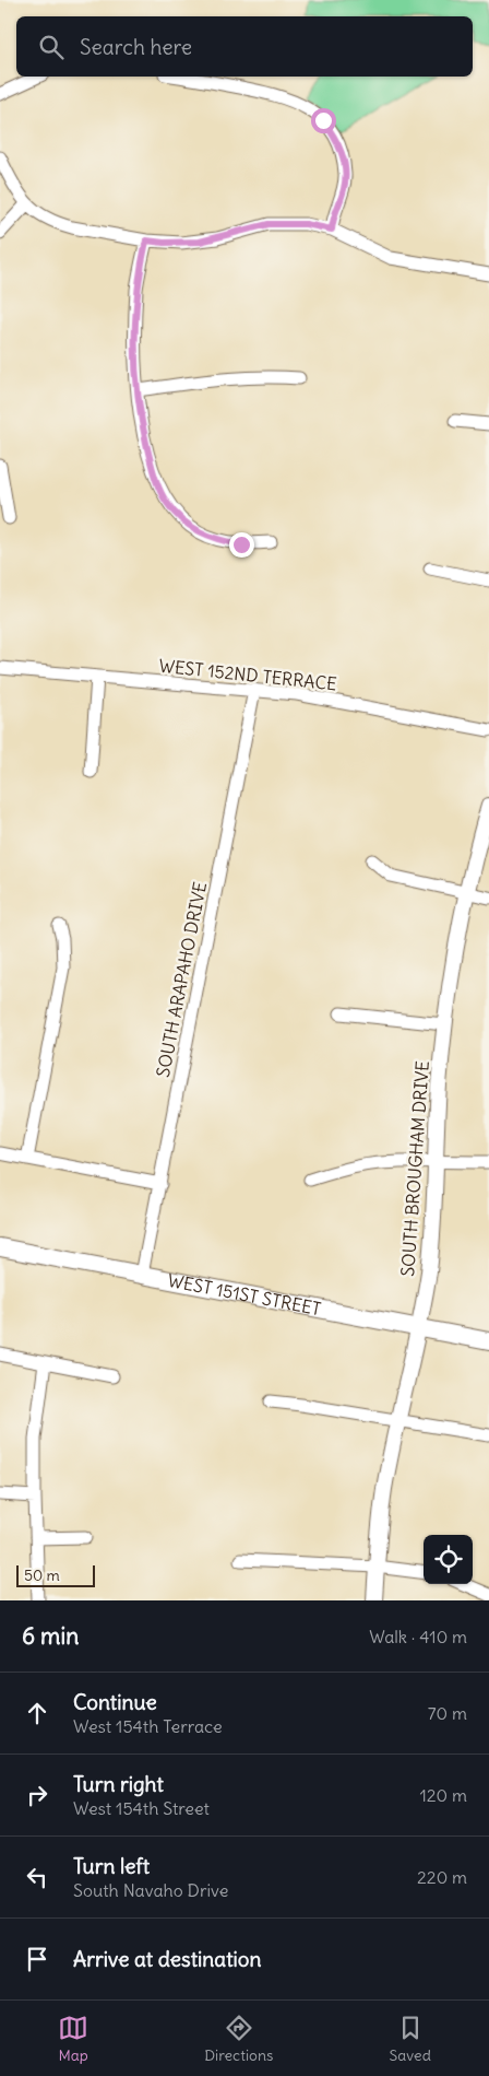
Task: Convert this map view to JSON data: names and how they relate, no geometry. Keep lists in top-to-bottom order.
{
  "streets": {
    "main road": ["WEST 151ST STREET"],
    "street": ["WEST 152ND TERRACE", "SOUTH ARAPAHO DRIVE", "SOUTH BROUGHAM DRIVE"]
  },
  "crossings": [
    ["WEST 152ND TERRACE", "SOUTH ARAPAHO DRIVE"],
    ["SOUTH ARAPAHO DRIVE", "WEST 151ST STREET"],
    ["SOUTH BROUGHAM DRIVE", "WEST 151ST STREET"]
  ],
  "scale_bar": "50 m",
  "page": {
    "search": "Search here",
    "scale": "50 m",
    "heading": ["6 min", "Walk · 410 m"],
    "list": [
      ["Continue", "West 154th Terrace", "70 m"],
      ["Turn right", "West 154th Street", "120 m"],
      ["Turn left", "South Navaho Drive", "220 m"],
      "Arrive at destination"
    ],
    "nav": ["Map", "Directions", "Saved"]
  }
}
